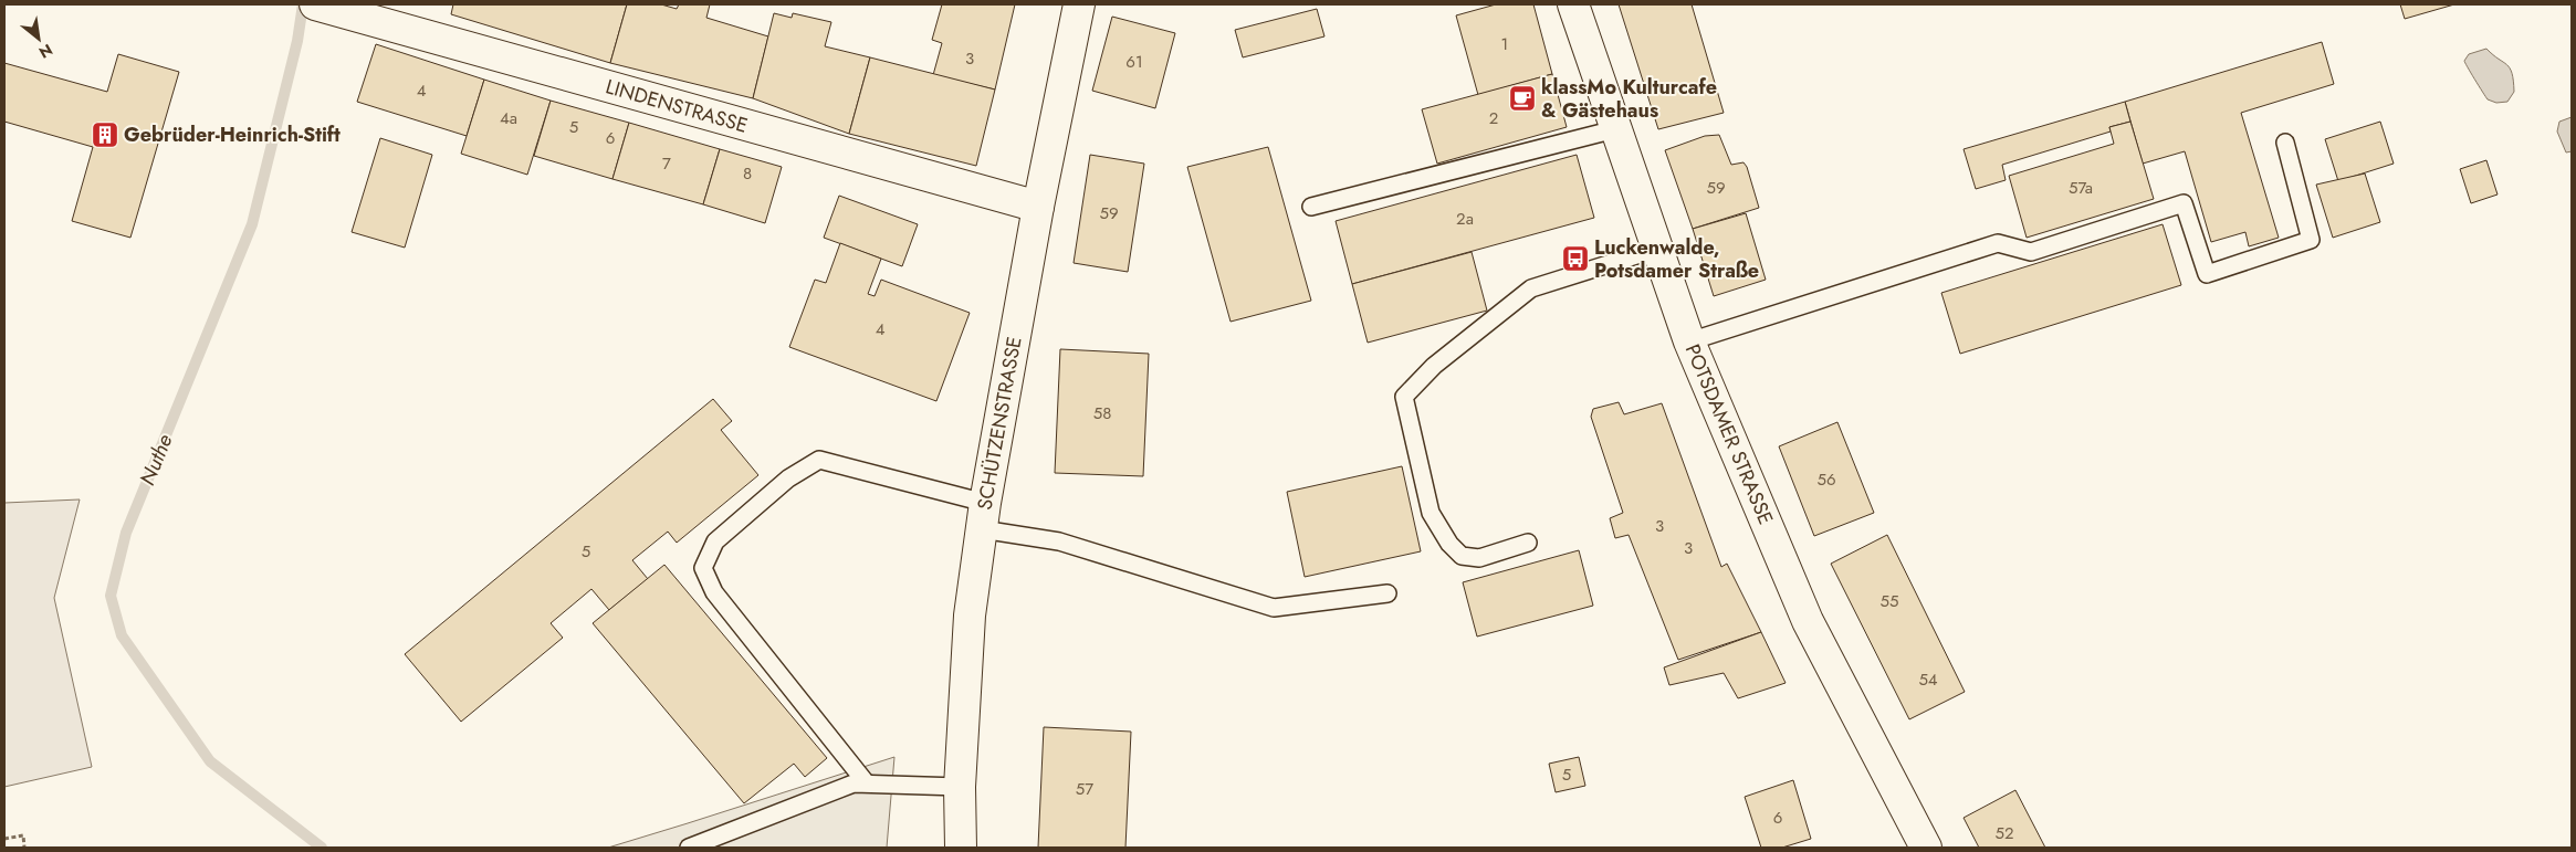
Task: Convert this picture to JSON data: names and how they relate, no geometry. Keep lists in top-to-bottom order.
{
  "streets": {
    "street": ["LINDENSTRASSE", "SCHÜTZENSTRASSE", "POTSDAMER STRASSE"]
  },
  "crossings": [
    ["LINDENSTRASSE", "SCHÜTZENSTRASSE"]
  ],
  "water": ["Nuthe"],
  "places": {
    "cafe": ["klassMo Kulturcafe & Gästehaus"],
    "building": ["Gebrüder-Heinrich-Stift"],
    "bus stop": ["Luckenwalde, Potsdamer Straße"]
  },
  "house_numbers": [
    "1",
    "3",
    "61",
    "4",
    "4a",
    "2",
    "5",
    "6",
    "7",
    "8",
    "59",
    "57a",
    "59",
    "2a",
    "4",
    "58",
    "56",
    "3",
    "3",
    "5",
    "55",
    "54",
    "5",
    "57",
    "6",
    "52"
  ],
  "north": "bottom right"
}
